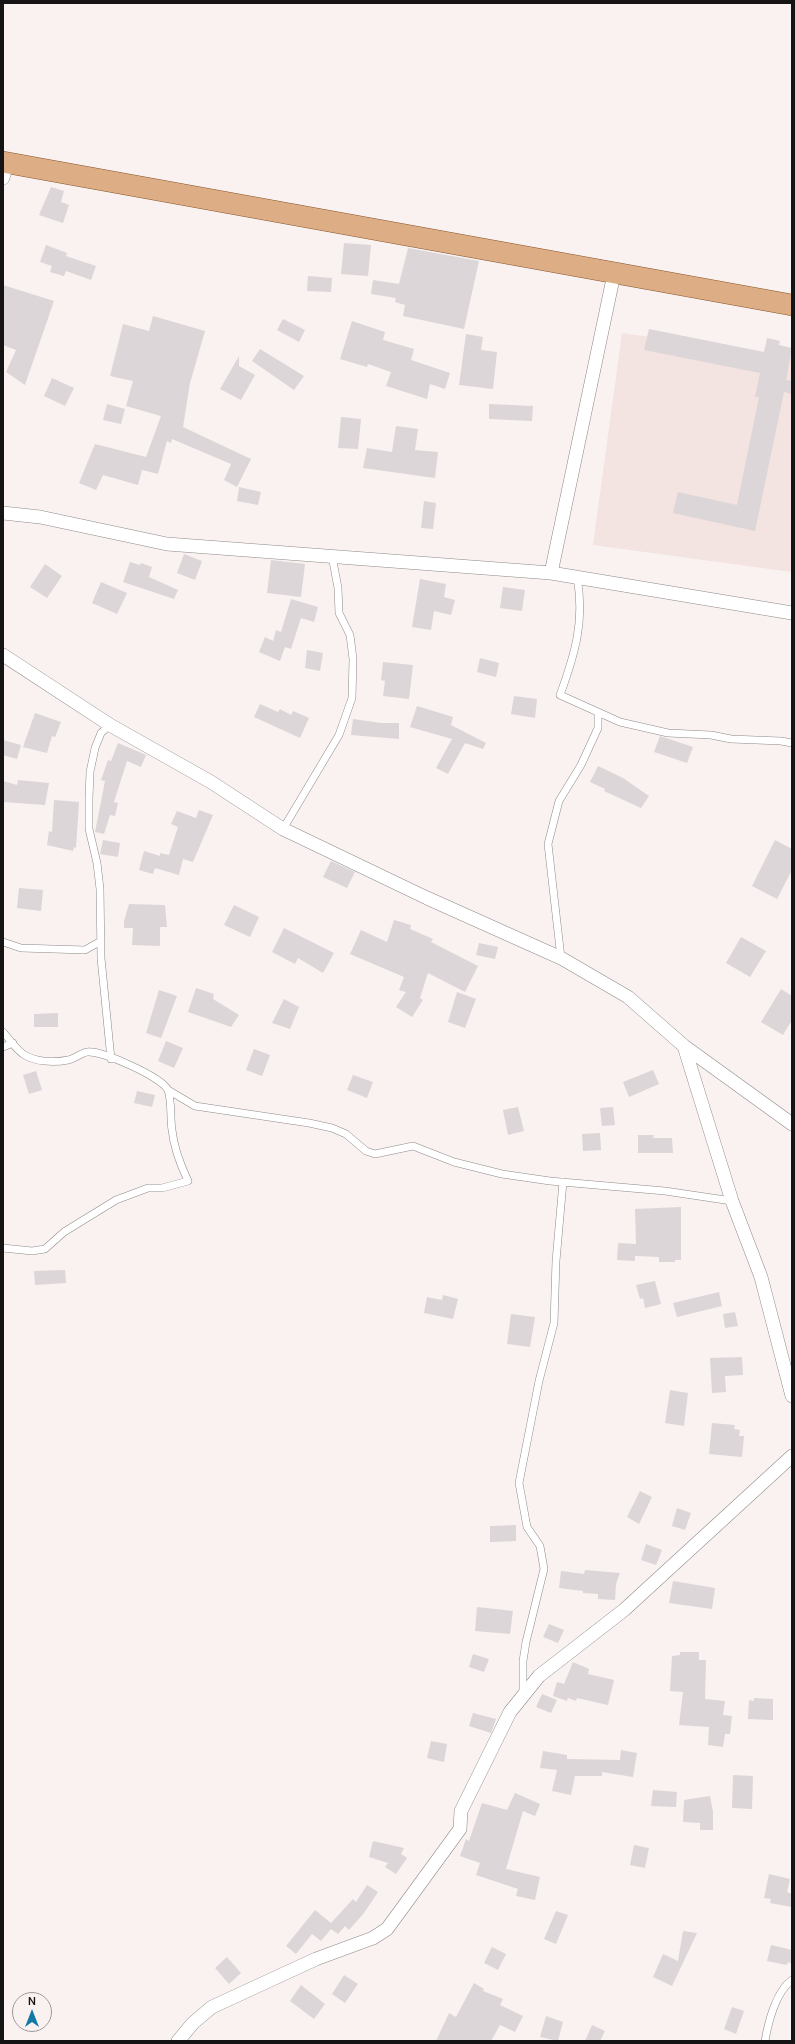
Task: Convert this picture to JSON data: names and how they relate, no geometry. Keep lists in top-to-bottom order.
{
  "north": "top"
}
